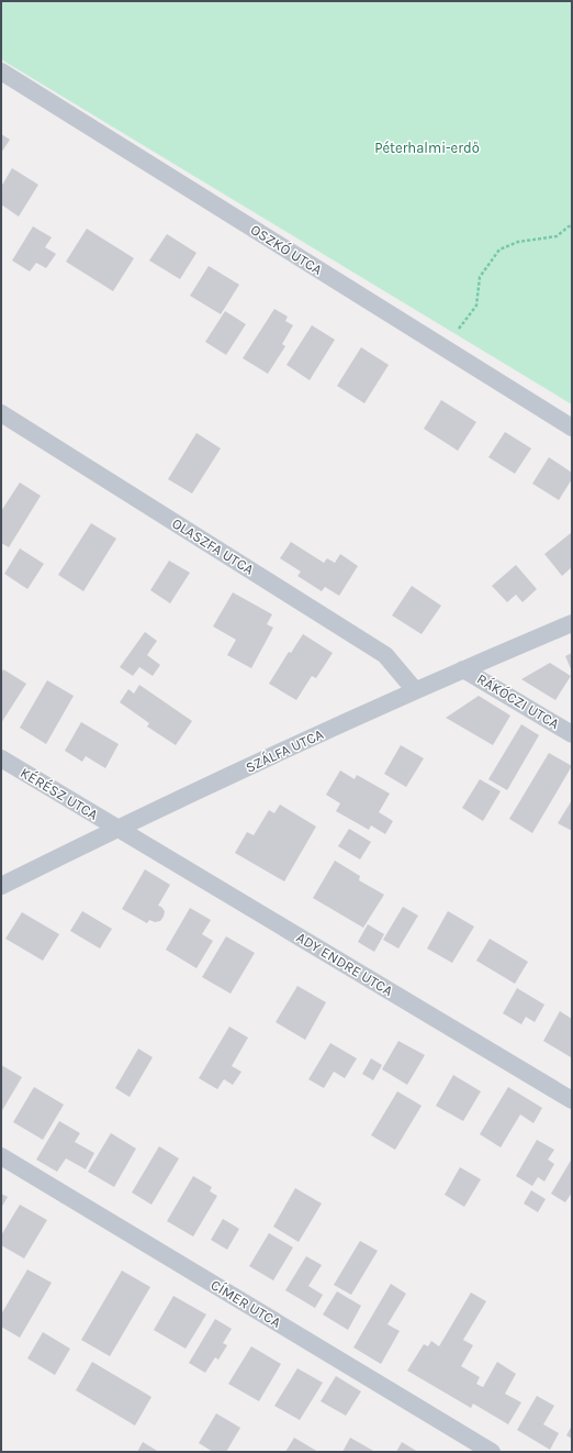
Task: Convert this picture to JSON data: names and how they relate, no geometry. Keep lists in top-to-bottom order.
{
  "streets": {
    "street": [
      "OSZKÓ UTCA",
      "OLASZFA UTCA",
      "RÁKÓCZI UTCA",
      "SZÁLFA UTCA",
      "KÉRÉSZ UTCA",
      "ADY ENDRE UTCA",
      "CÍMER UTCA"
    ]
  },
  "crossings": [
    ["OLASZFA UTCA", "SZÁLFA UTCA"],
    ["RÁKÓCZI UTCA", "SZÁLFA UTCA"],
    ["SZÁLFA UTCA", "KÉRÉSZ UTCA"],
    ["SZÁLFA UTCA", "ADY ENDRE UTCA"],
    ["KÉRÉSZ UTCA", "ADY ENDRE UTCA"]
  ],
  "parks": ["Péterhalmi-erdő"]
}
